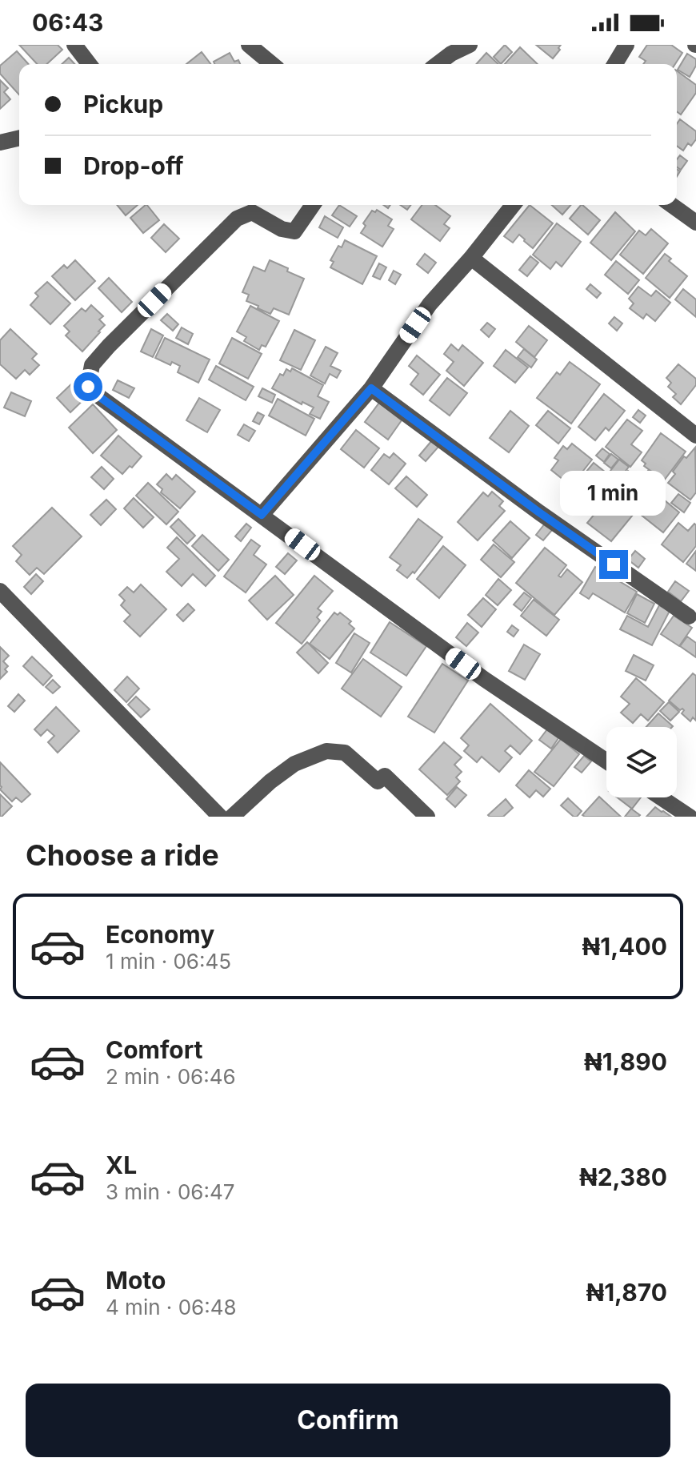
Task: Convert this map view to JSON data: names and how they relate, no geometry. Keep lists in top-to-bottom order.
{
  "page": {
    "status": "06:43",
    "banner": ["Pickup", "Drop-off"],
    "bubble": "1 min",
    "heading": "Choose a ride",
    "list": [
      {
        "name": "Economy",
        "note": "1 min · 06:45",
        "value": "₦1,400"
      },
      {
        "name": "Comfort",
        "note": "2 min · 06:46",
        "value": "₦1,890"
      },
      {
        "name": "XL",
        "note": "3 min · 06:47",
        "value": "₦2,380"
      },
      {
        "name": "Moto",
        "note": "4 min · 06:48",
        "value": "₦1,870"
      }
    ],
    "buttons": "Confirm"
  }
}
